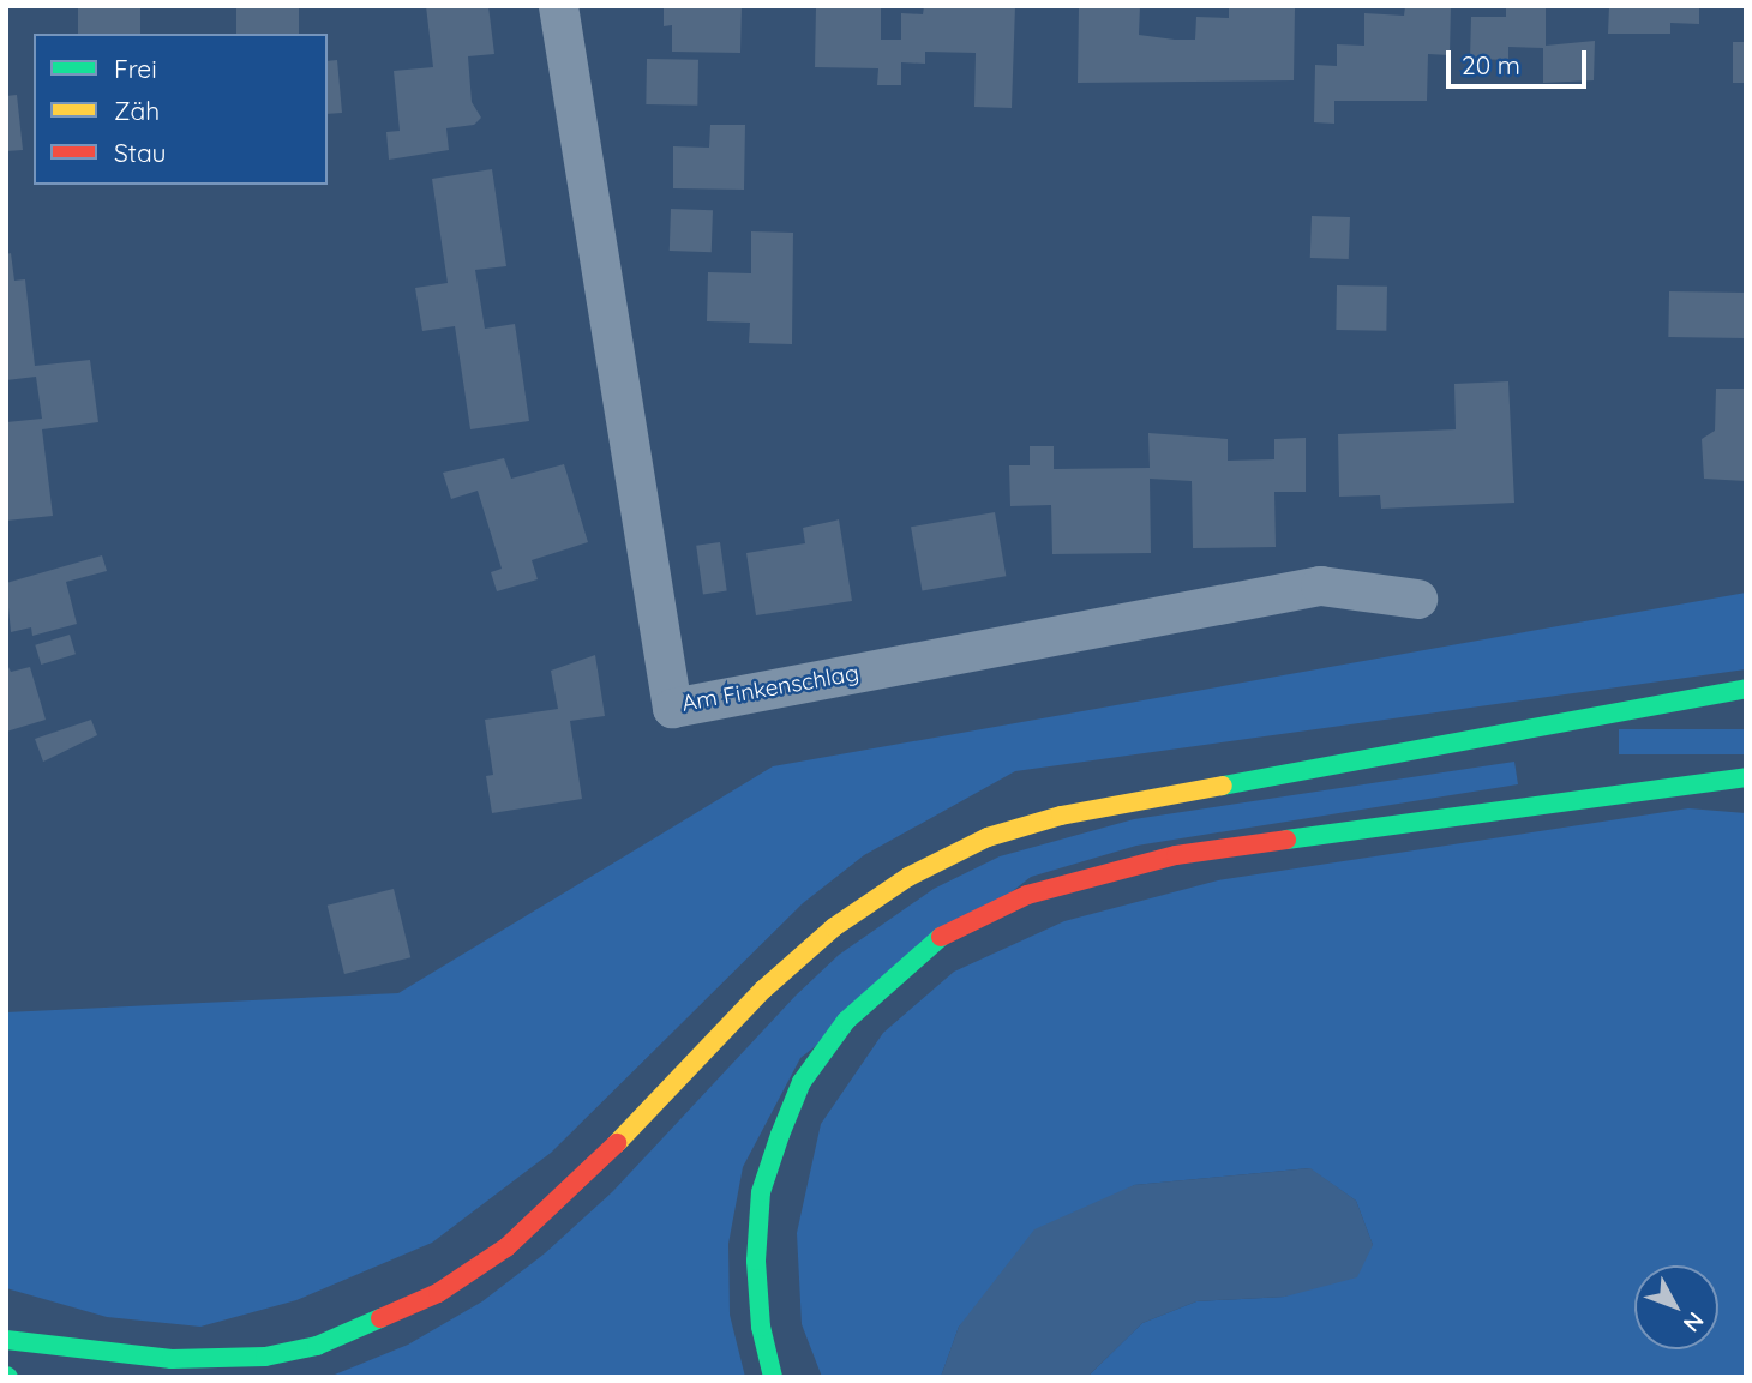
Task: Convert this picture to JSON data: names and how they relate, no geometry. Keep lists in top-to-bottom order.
{
  "streets": {
    "street": ["Am Finkenschlag"]
  },
  "legend": ["Frei", "Zäh", "Stau"],
  "scale_bar": "20 m",
  "north": "bottom right"
}
